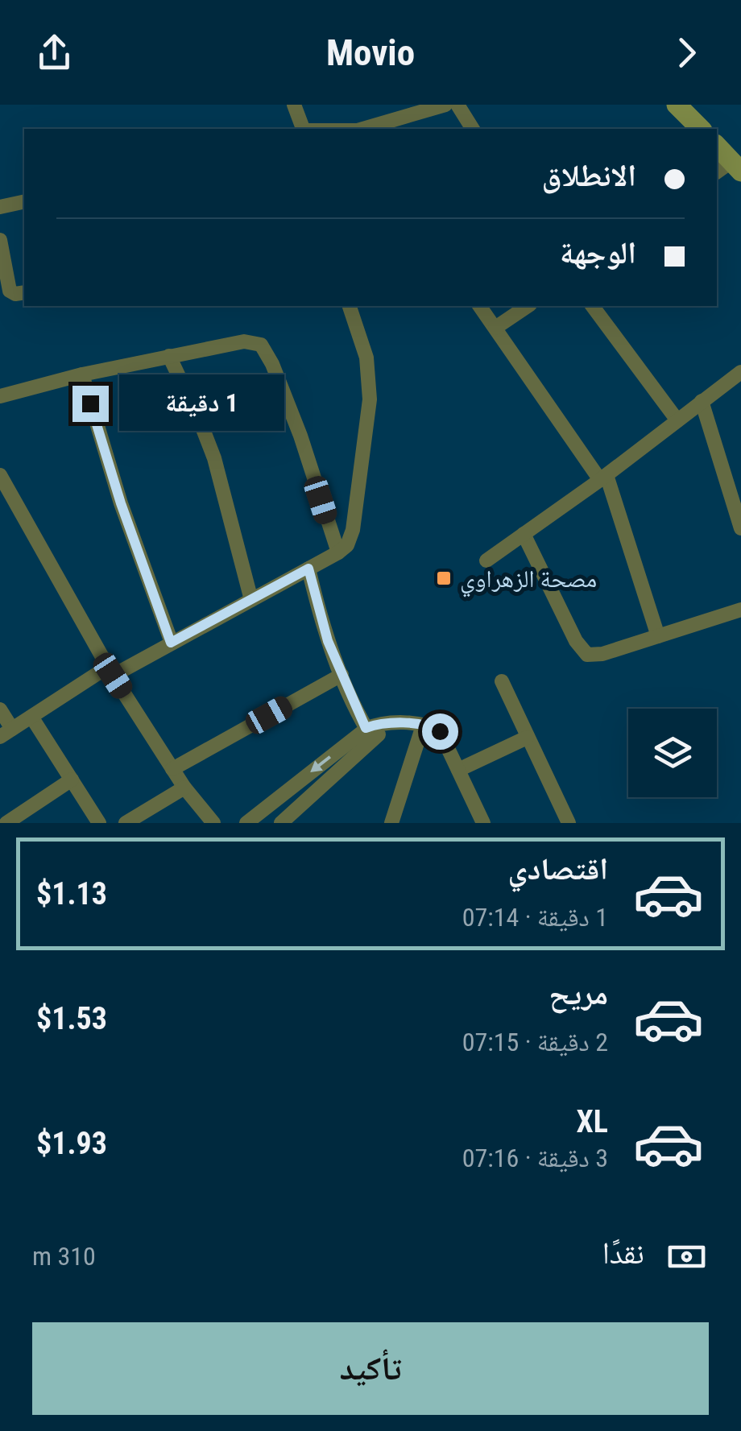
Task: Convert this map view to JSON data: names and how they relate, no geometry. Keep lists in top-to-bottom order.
{
  "places": {
    "transit": ["مصحة الزهراوي"]
  },
  "page": {
    "header": "Movio",
    "banner": ["الانطلاق", "الوجهة"],
    "bubble": "1 دقيقة",
    "list": [
      {
        "name": "اقتصادي",
        "note": "1 دقيقة · 07:14",
        "value": "$1.13"
      },
      {
        "name": "مريح",
        "note": "2 دقيقة · 07:15",
        "value": "$1.53"
      },
      {
        "name": "XL",
        "note": "3 دقيقة · 07:16",
        "value": "$1.93"
      }
    ],
    "pay": ["نقدًا", "310 m"],
    "buttons": "تأكيد"
  }
}
